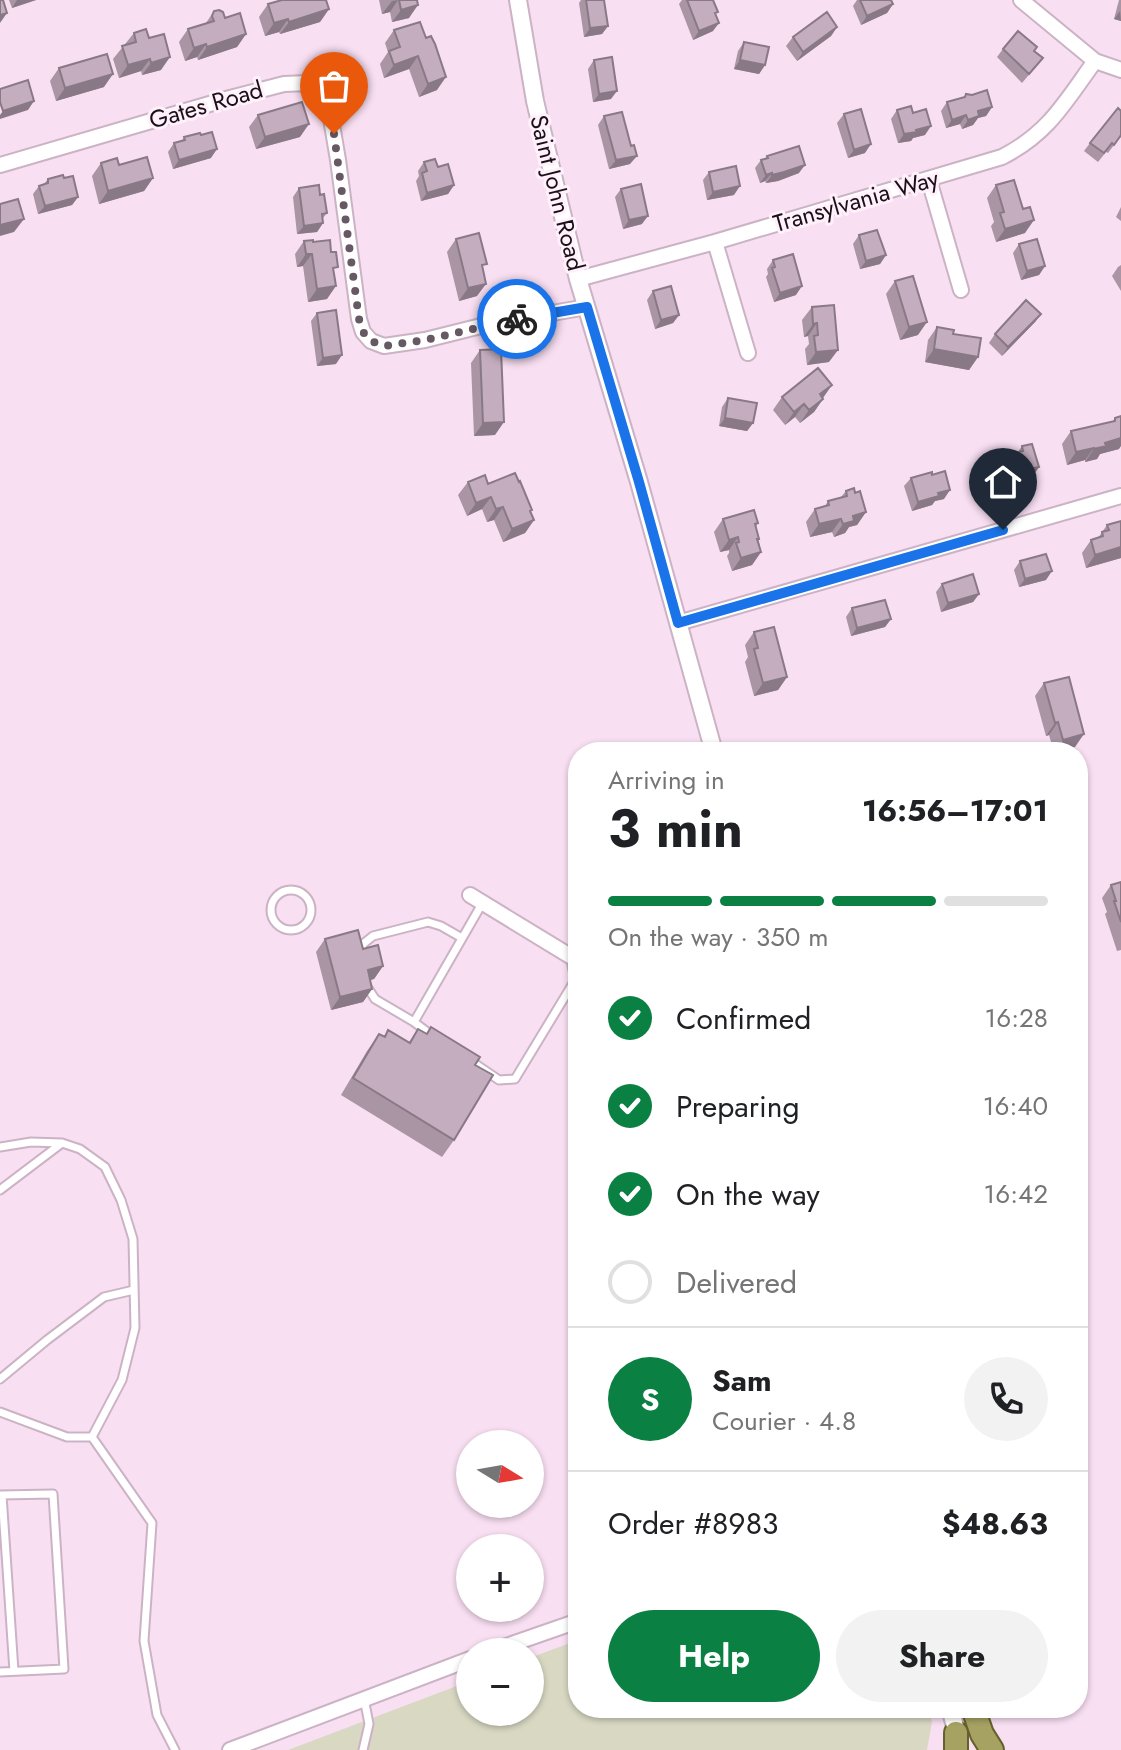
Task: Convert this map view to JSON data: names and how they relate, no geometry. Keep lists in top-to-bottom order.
{
  "streets": {
    "street": ["Gates Road", "Saint John Road", "Transylvania Way"]
  },
  "crossings": [
    ["Gates Road", "Saint John Road"],
    ["Saint John Road", "Transylvania Way"]
  ],
  "north": "right",
  "page": {
    "heading": ["3 min", "Arriving in", "16:56–17:01"],
    "panel": [
      "Sam",
      "Courier · 4.8",
      "Order #8983",
      "$48.63"
    ],
    "bar": "On the way · 350 m",
    "list": [
      ["Confirmed", "16:28"],
      ["Preparing", "16:40"],
      ["On the way", "16:42"],
      "Delivered"
    ],
    "round": "S",
    "map_buttons": ["+", "−"],
    "buttons": ["Help", "Share"]
  }
}
